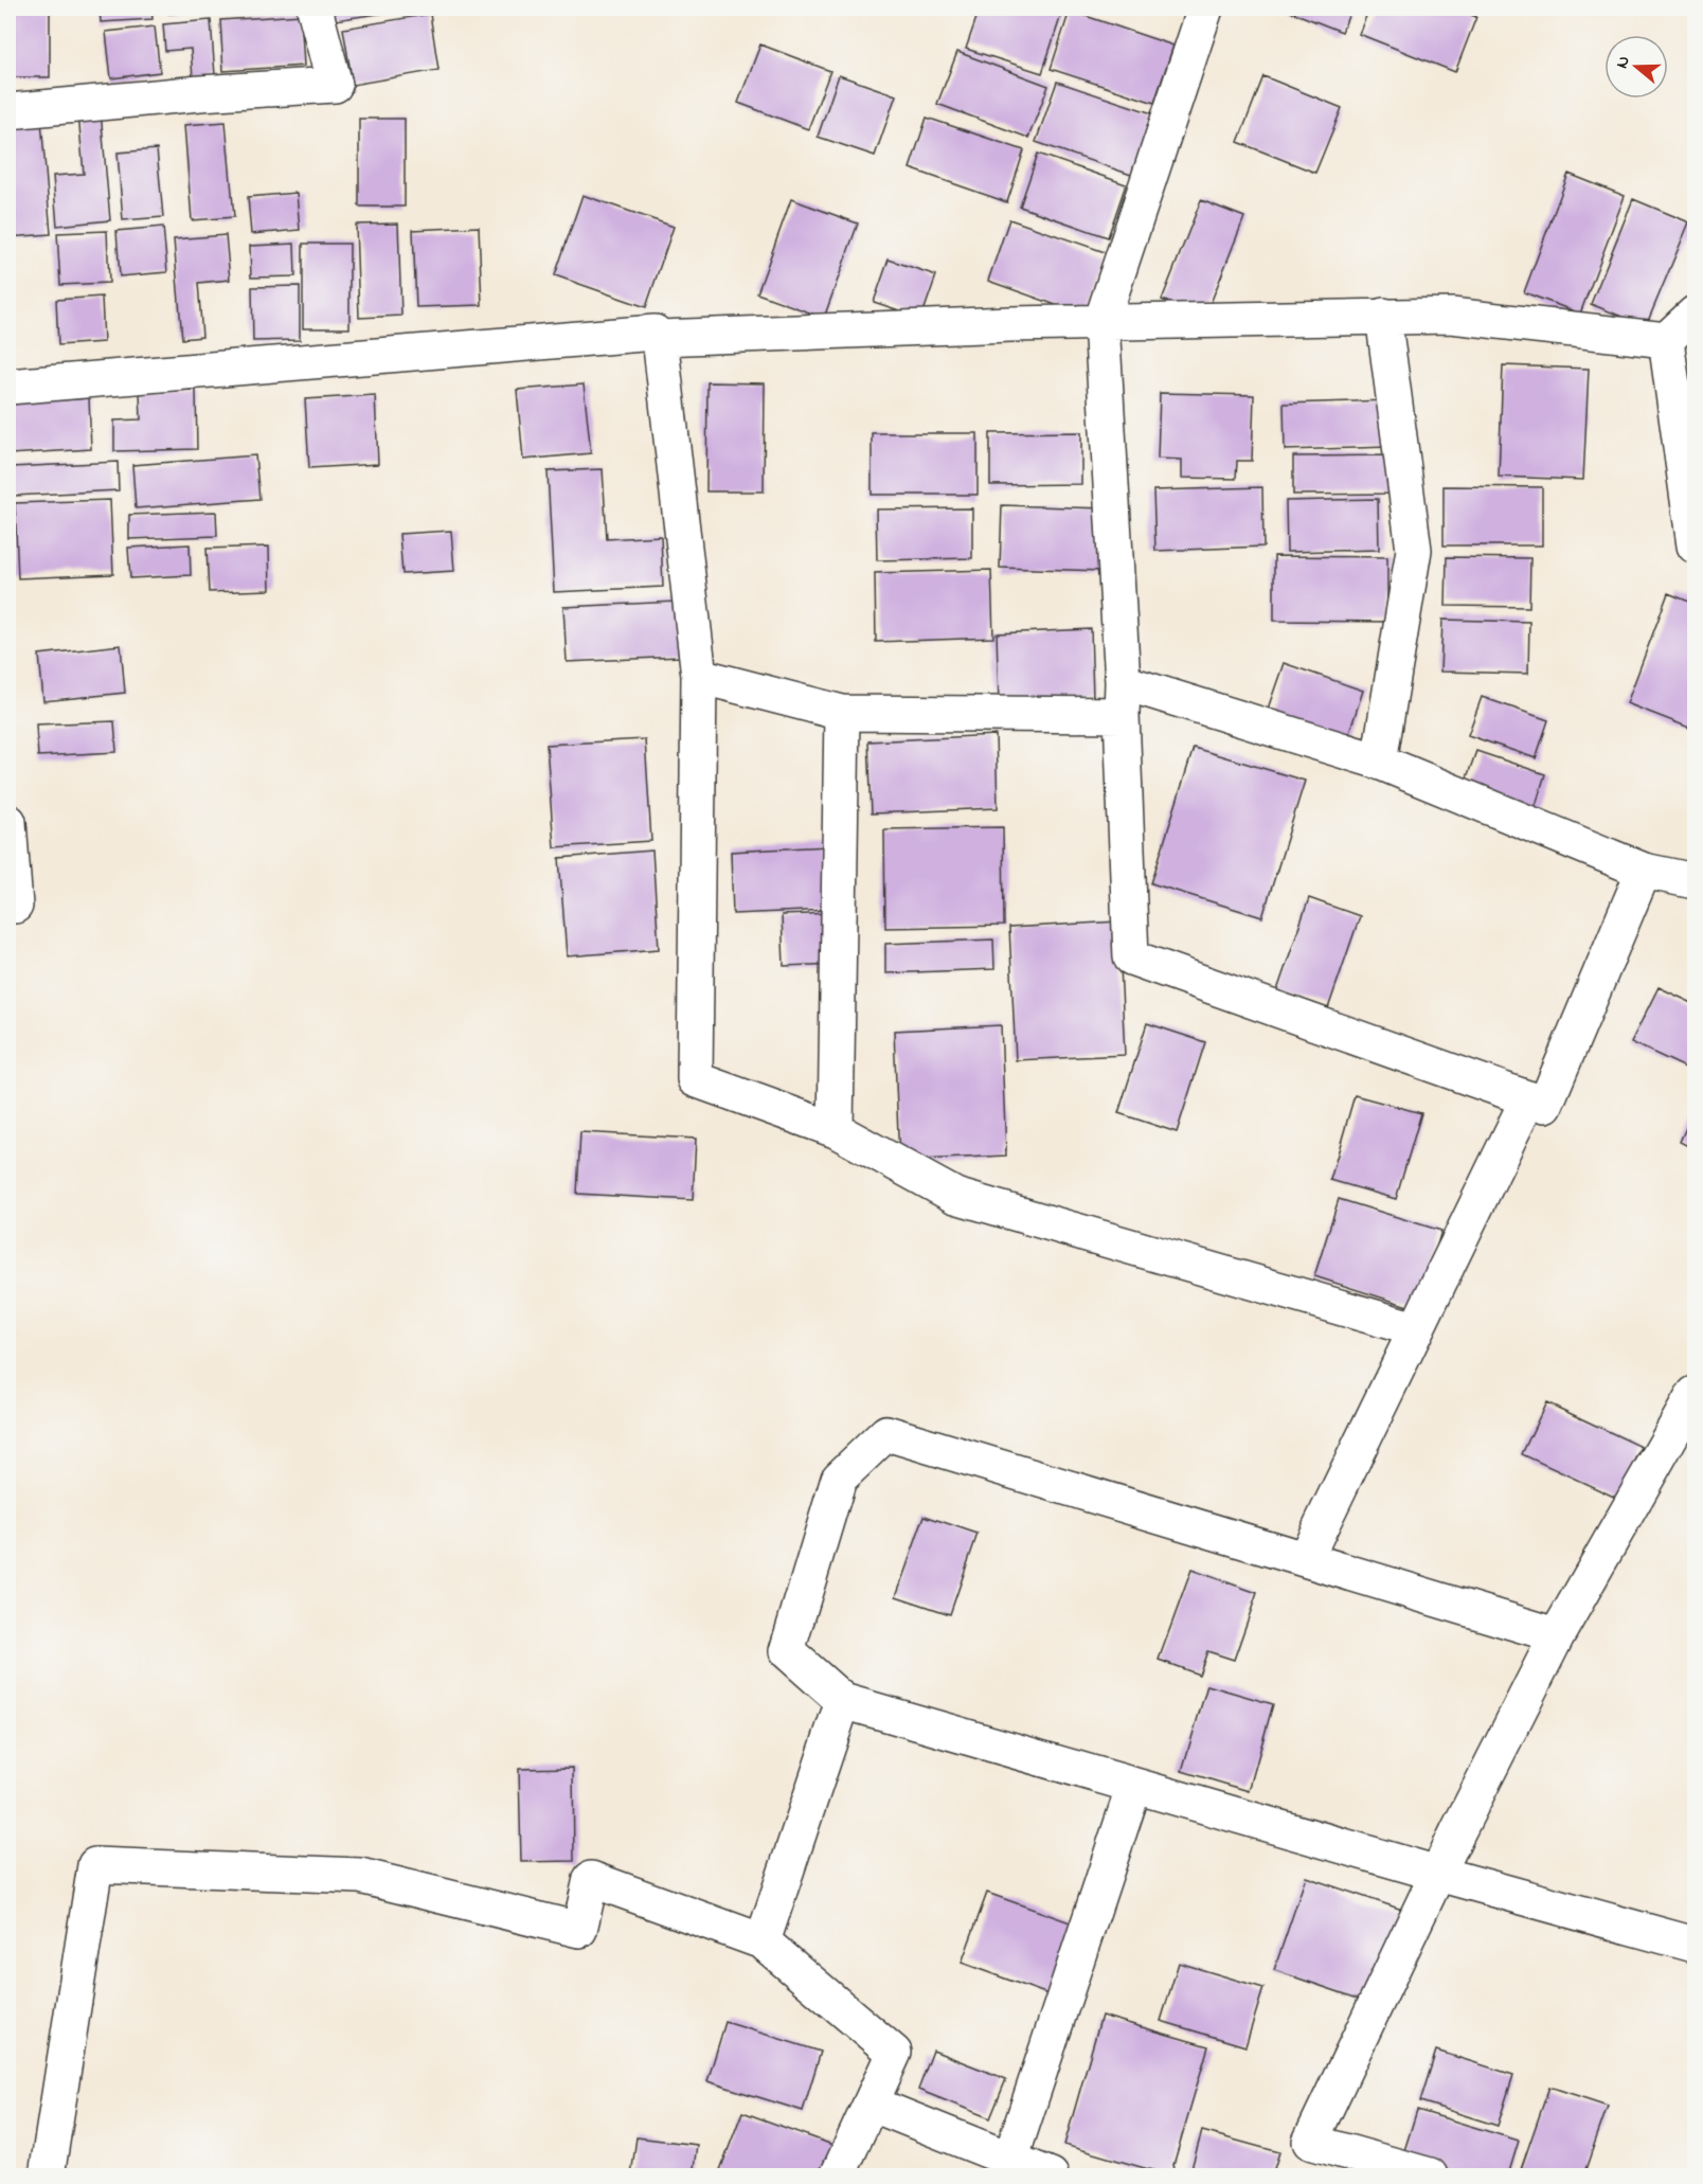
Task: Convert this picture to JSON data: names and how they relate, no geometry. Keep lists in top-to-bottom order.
{
  "north": "left"
}
